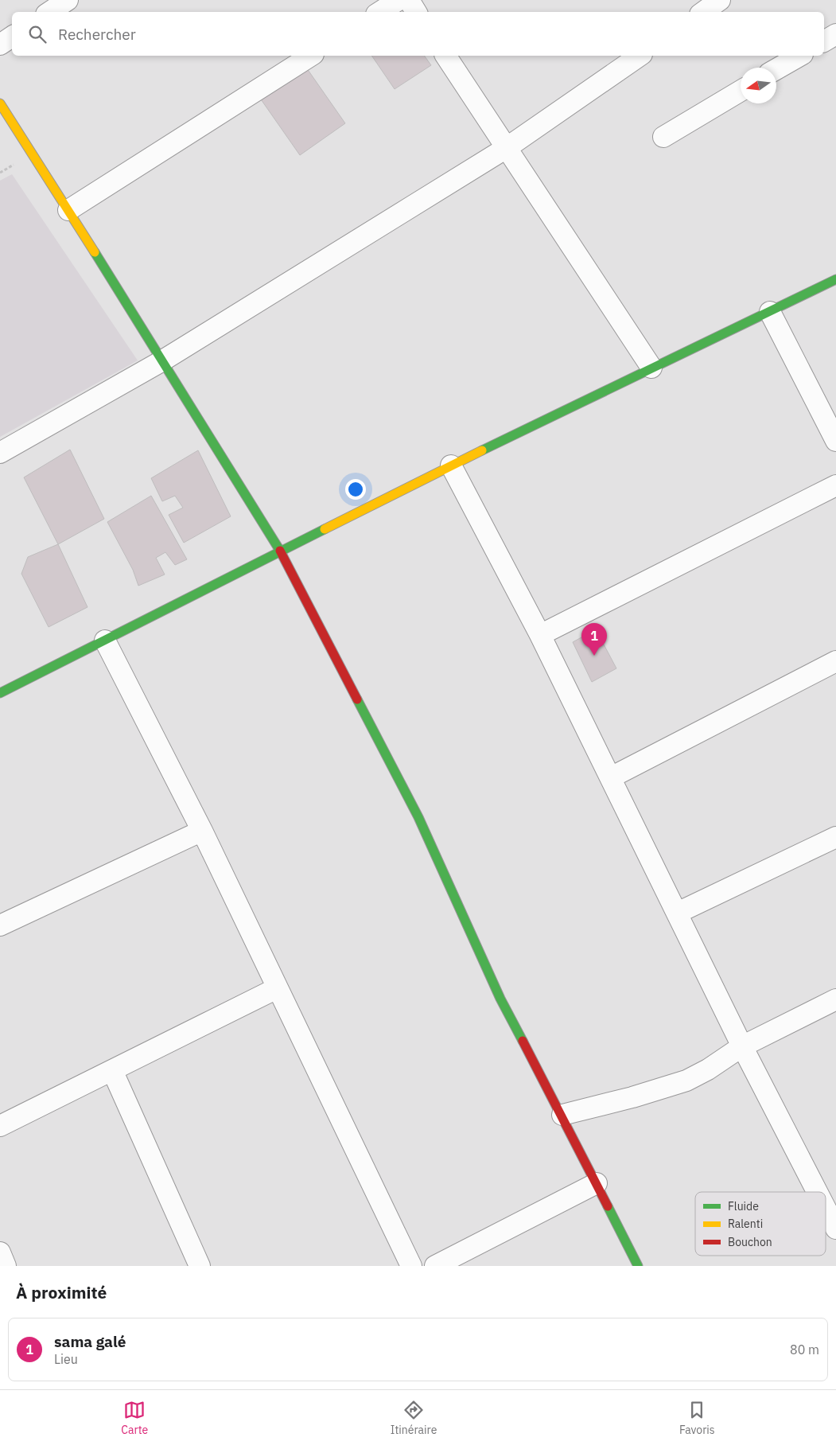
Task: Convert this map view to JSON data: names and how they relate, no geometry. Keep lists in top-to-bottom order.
{
  "legend": ["Fluide", "Ralenti", "Bouchon"],
  "north": "left",
  "page": {
    "search": "Rechercher",
    "pins": "1",
    "heading": "À proximité",
    "list": [
      {
        "mark": "1",
        "name": "sama galé",
        "note": "Lieu",
        "value": "80 m"
      }
    ],
    "nav": ["Carte", "Itinéraire", "Favoris"]
  }
}
